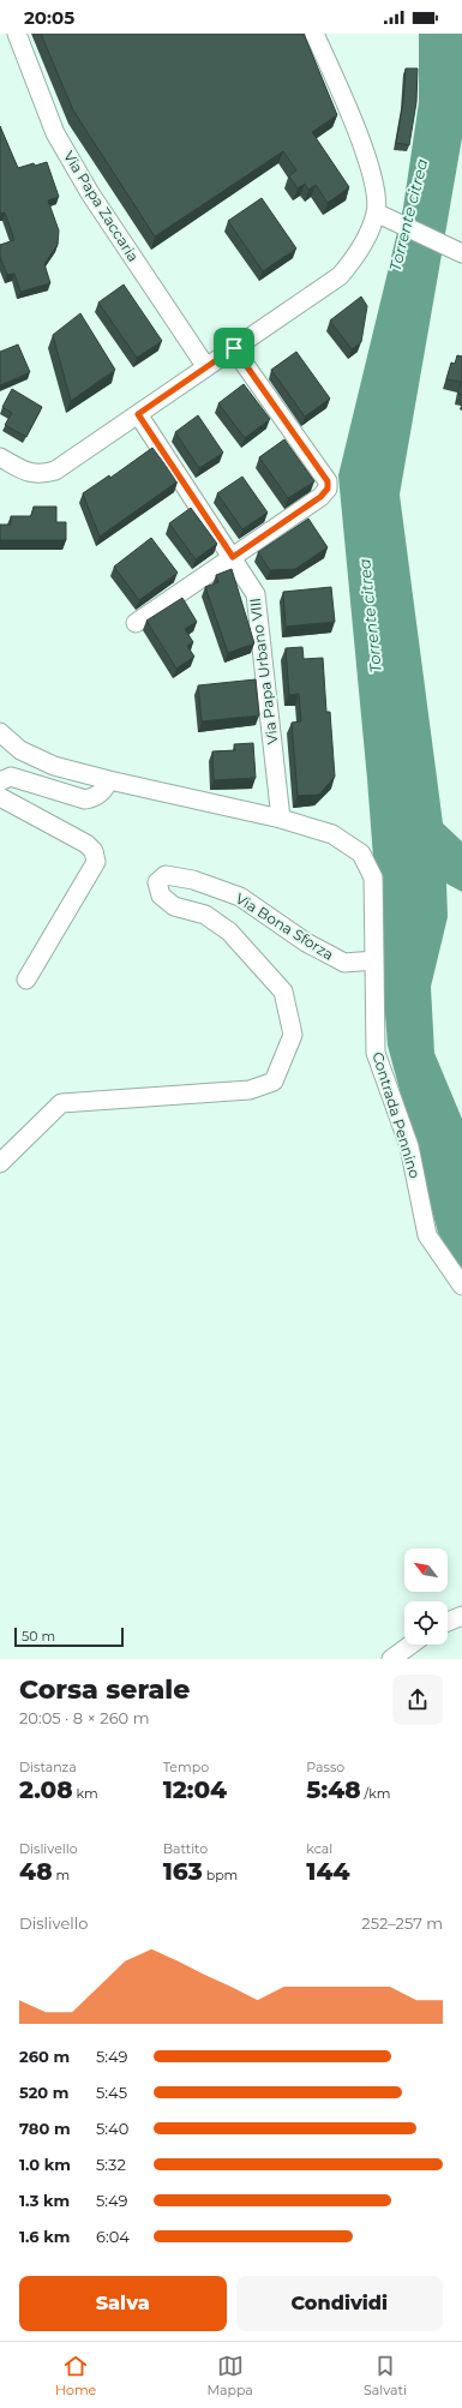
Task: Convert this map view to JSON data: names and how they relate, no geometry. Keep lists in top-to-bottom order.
{
  "streets": {
    "street": [
      "Via Papa Zaccaria",
      "Via Papa Urbano VIII",
      "Via Bona Sforza",
      "Contrada Pennino"
    ]
  },
  "crossings": [
    ["Via Bona Sforza", "Contrada Pennino"]
  ],
  "water": ["Torrente citrea"],
  "scale_bar": "50 m",
  "north": "top left",
  "page": {
    "status": "20:05",
    "scale": "50 m",
    "heading": ["Corsa serale", "20:05 · 8 × 260 m"],
    "stats": [
      ["Distanza", "2.08 km"],
      ["Tempo", "12:04"],
      ["Passo", "5:48 /km"],
      ["Dislivello", "48 m"],
      ["Battito", "163 bpm"],
      ["kcal", "144"]
    ],
    "chart": ["Dislivello", "252–257 m"],
    "list": [
      {
        "name": "260 m",
        "note": "5:49"
      },
      {
        "name": "520 m",
        "note": "5:45"
      },
      {
        "name": "780 m",
        "note": "5:40"
      },
      {
        "name": "1.0 km",
        "note": "5:32"
      },
      {
        "name": "1.3 km",
        "note": "5:49"
      },
      {
        "name": "1.6 km",
        "note": "6:04"
      }
    ],
    "buttons": ["Salva", "Condividi"],
    "tabs": ["Home", "Mappa", "Salvati"]
  }
}
